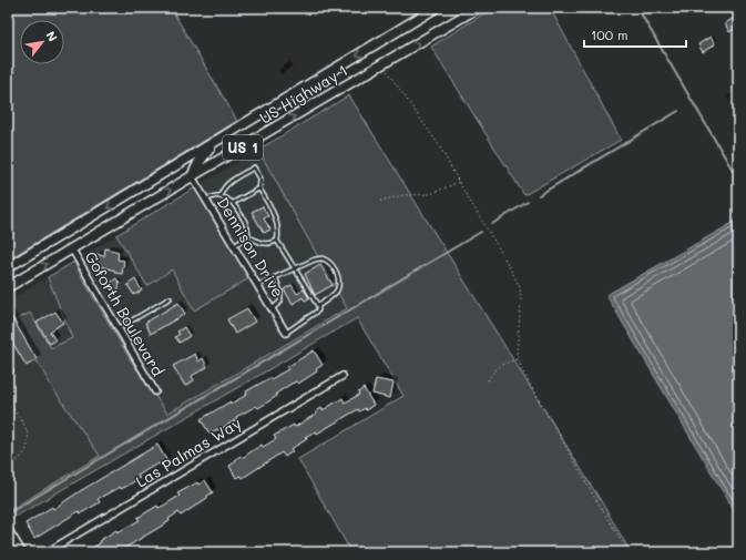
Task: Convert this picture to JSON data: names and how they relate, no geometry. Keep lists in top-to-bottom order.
{
  "streets": {
    "main road": ["US Highway 1", "US 1"],
    "street": ["Dennison Drive", "Goforth Boulevard", "Las Palmas Way"]
  },
  "crossings": [
    ["US Highway 1", "Dennison Drive"],
    ["US Highway 1", "Goforth Boulevard"]
  ],
  "scale_bar": "100 m",
  "north": "top right"
}
